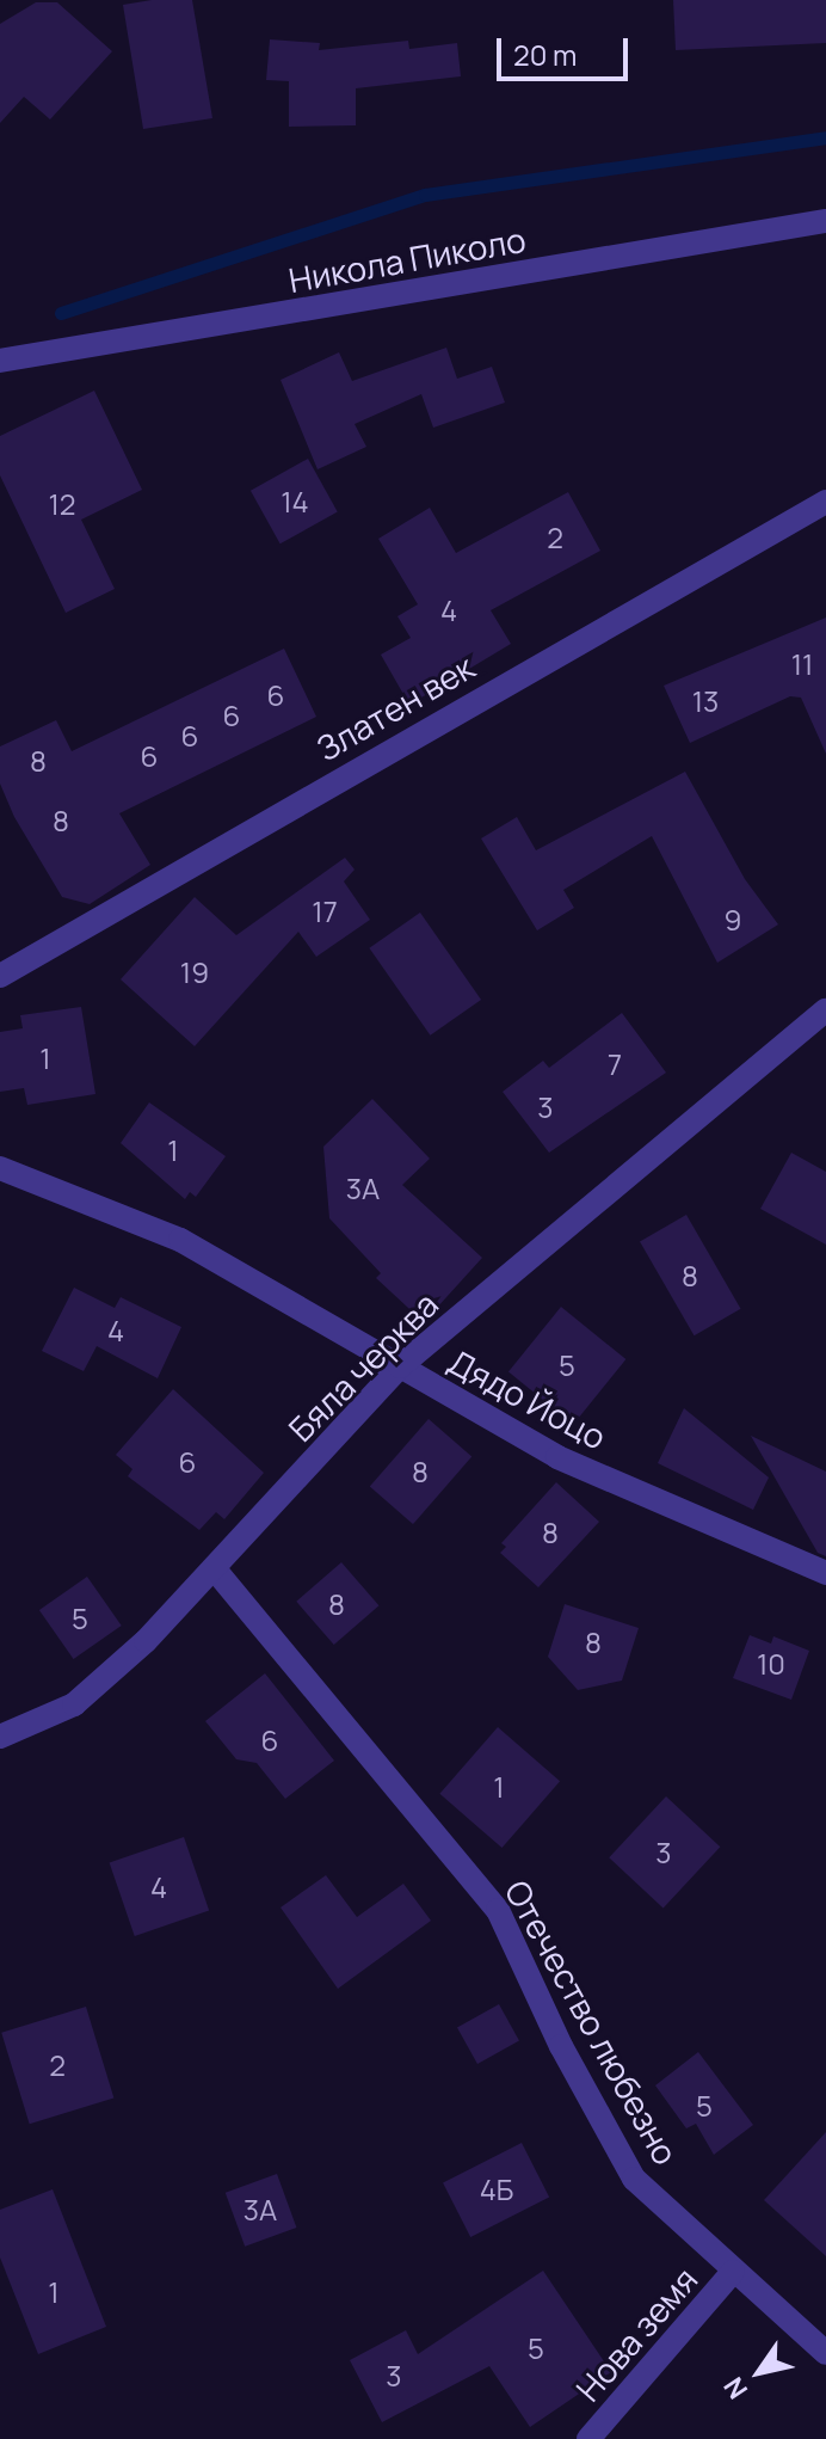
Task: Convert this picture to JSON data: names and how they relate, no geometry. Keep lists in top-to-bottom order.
{
  "streets": {
    "street": [
      "Никола Пиколо",
      "Златен век",
      "Бяла черква",
      "Дядо Йоцо",
      "Отечество любезно",
      "Нова земя"
    ]
  },
  "crossings": [
    ["Бяла черква", "Дядо Йоцо"],
    ["Бяла черква", "Отечество любезно"],
    ["Отечество любезно", "Нова земя"]
  ],
  "house_numbers": [
    "14",
    "12",
    "2",
    "4",
    "11",
    "6",
    "13",
    "6",
    "6",
    "6",
    "8",
    "8",
    "17",
    "9",
    "19",
    "1",
    "7",
    "3",
    "1",
    "3А",
    "8",
    "4",
    "5",
    "6",
    "8",
    "8",
    "8",
    "5",
    "8",
    "10",
    "6",
    "1",
    "3",
    "4",
    "2",
    "5",
    "4Б",
    "3А",
    "1",
    "5",
    "3"
  ],
  "scale_bar": "20 m",
  "north": "bottom left"
}
